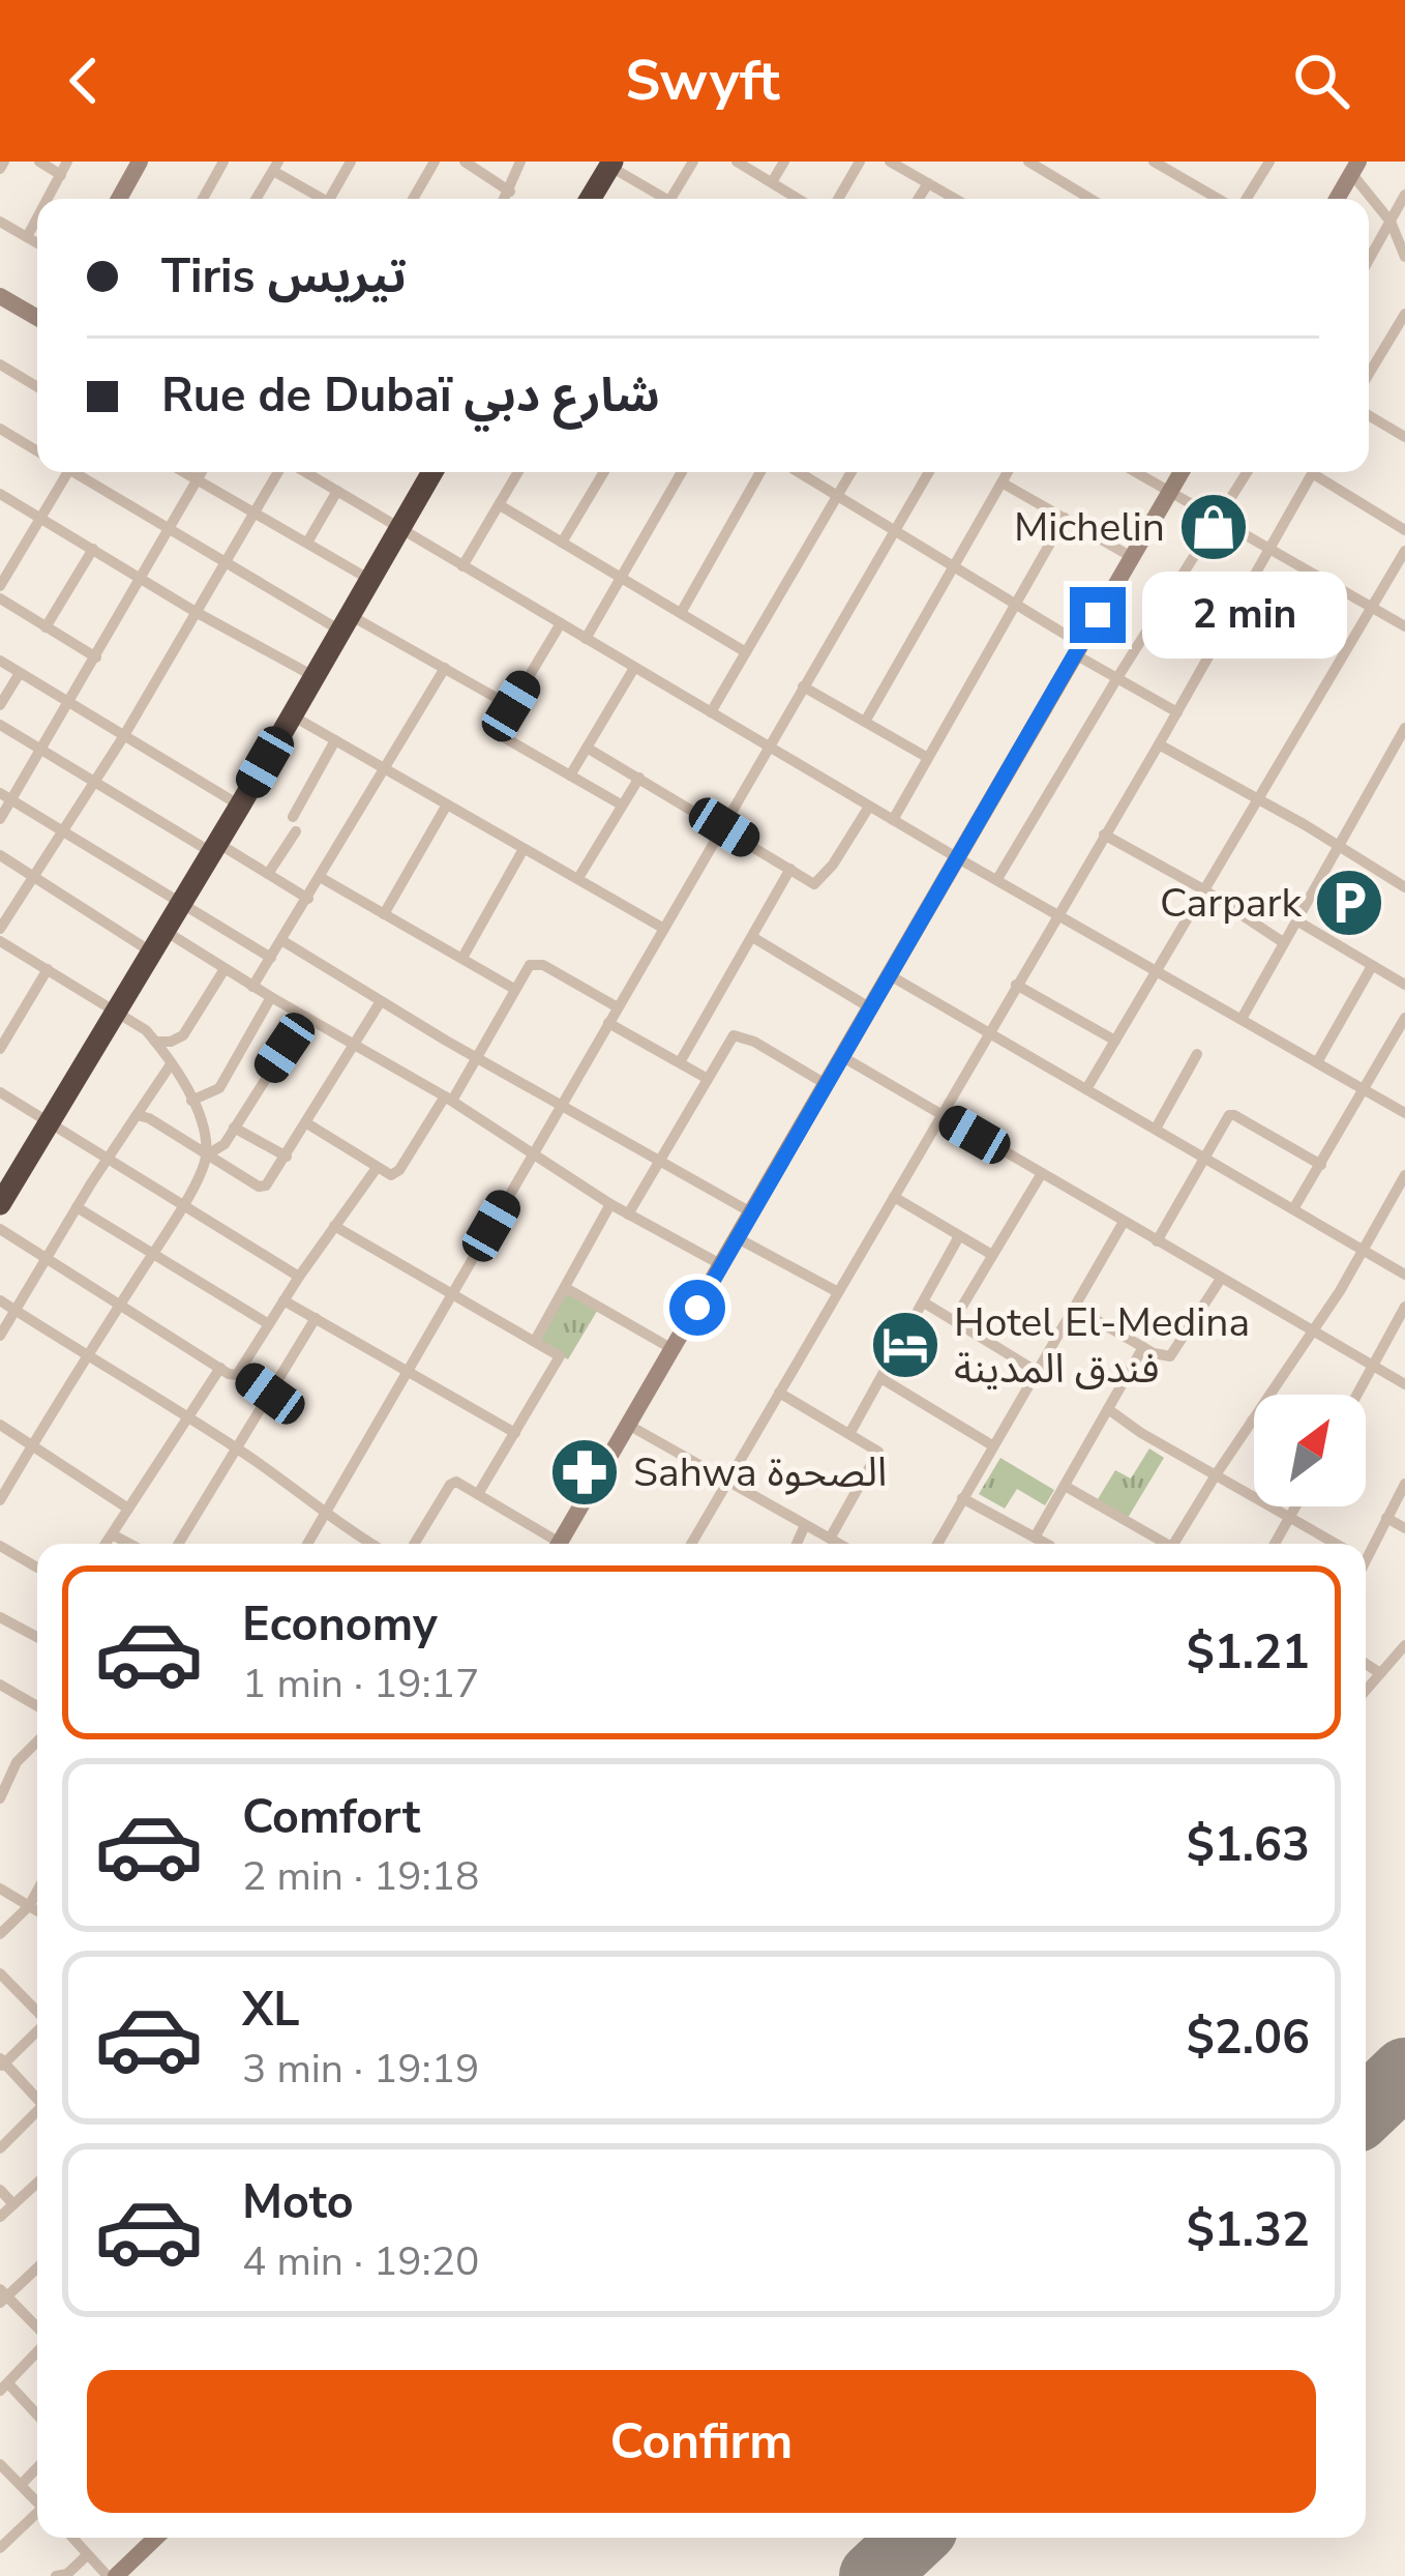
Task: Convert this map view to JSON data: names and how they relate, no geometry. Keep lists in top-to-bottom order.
{
  "places": {
    "shop": ["Michelin"],
    "parking": ["Carpark"],
    "hotel": ["Hotel El-Medina فندق المدينة"],
    "pharmacy": ["Sahwa الصحوة"]
  },
  "north": "top right",
  "page": {
    "header": "Swyft",
    "banner": ["Tiris تيريس", "Rue de Dubaï شارع دبي"],
    "bubble": "2 min",
    "list": [
      {
        "name": "Economy",
        "note": "1 min · 19:17",
        "value": "$1.21"
      },
      {
        "name": "Comfort",
        "note": "2 min · 19:18",
        "value": "$1.63"
      },
      {
        "name": "XL",
        "note": "3 min · 19:19",
        "value": "$2.06"
      },
      {
        "name": "Moto",
        "note": "4 min · 19:20",
        "value": "$1.32"
      }
    ],
    "buttons": "Confirm"
  }
}
